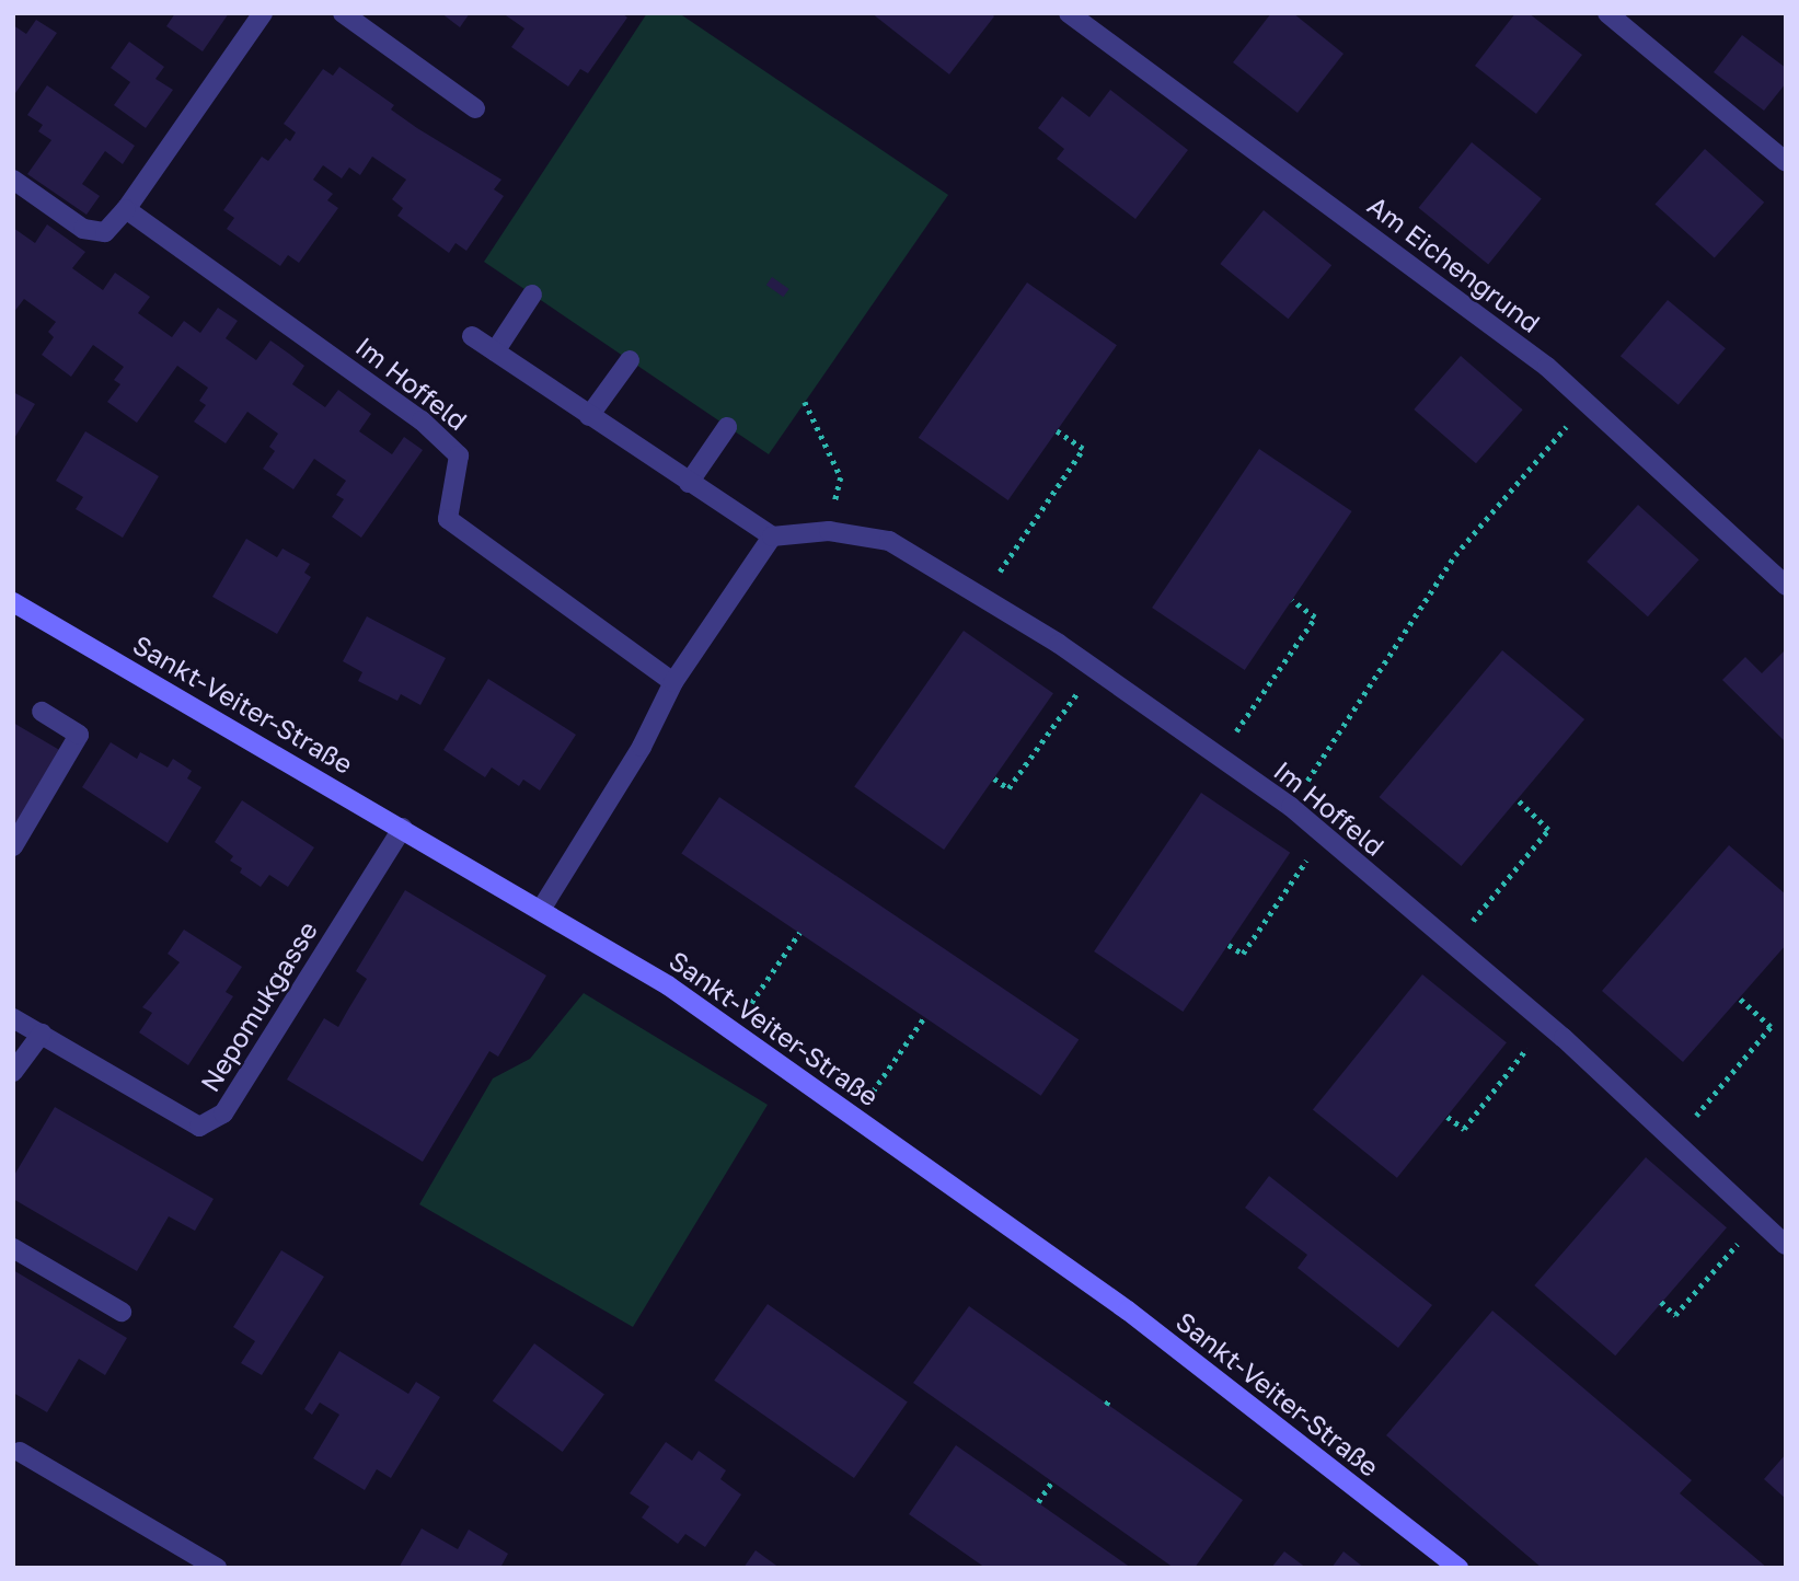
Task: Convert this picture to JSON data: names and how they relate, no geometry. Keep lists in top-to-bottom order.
{
  "streets": {
    "main road": ["Sankt-Veiter-Straße"],
    "street": ["Am Eichengrund", "Im Hoffeld", "Nepomukgasse"]
  },
  "crossings": [
    ["Sankt-Veiter-Straße", "Nepomukgasse"]
  ]
}
